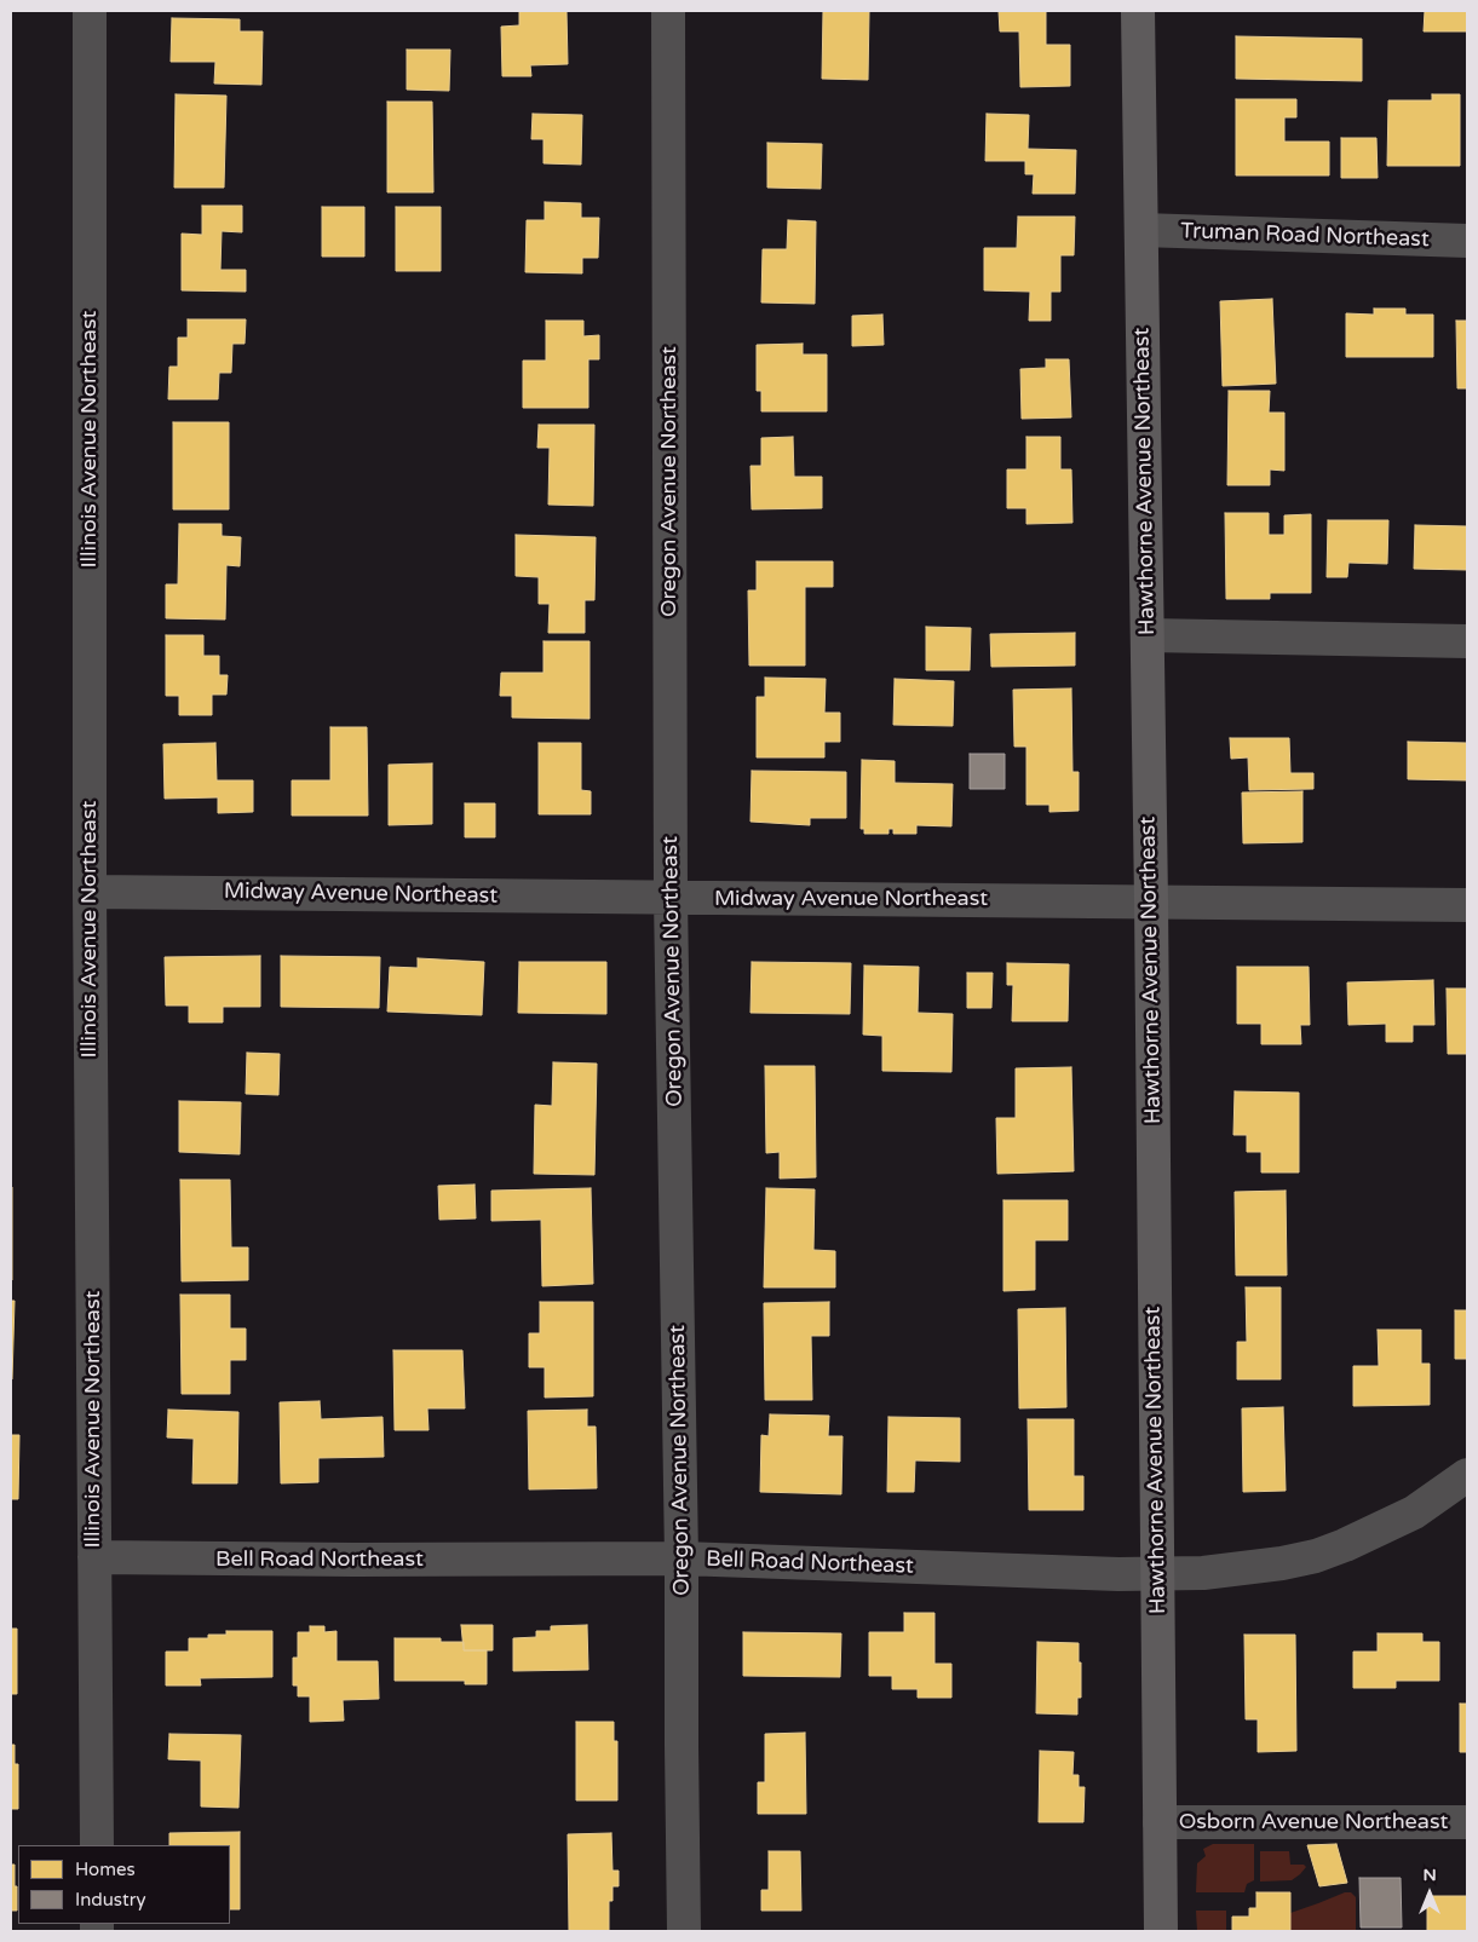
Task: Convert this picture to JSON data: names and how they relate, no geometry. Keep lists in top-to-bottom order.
{
  "streets": {
    "main road": ["Hawthorne Avenue Northeast"],
    "street": [
      "Truman Road Northeast",
      "Illinois Avenue Northeast",
      "Oregon Avenue Northeast",
      "Midway Avenue Northeast",
      "Bell Road Northeast",
      "Osborn Avenue Northeast"
    ]
  },
  "crossings": [
    ["Truman Road Northeast", "Hawthorne Avenue Northeast"],
    ["Illinois Avenue Northeast", "Midway Avenue Northeast"],
    ["Illinois Avenue Northeast", "Bell Road Northeast"],
    ["Oregon Avenue Northeast", "Midway Avenue Northeast"],
    ["Oregon Avenue Northeast", "Bell Road Northeast"],
    ["Hawthorne Avenue Northeast", "Midway Avenue Northeast"],
    ["Hawthorne Avenue Northeast", "Bell Road Northeast"],
    ["Hawthorne Avenue Northeast", "Osborn Avenue Northeast"]
  ],
  "legend": ["Homes", "Industry"],
  "north": "top"
}
